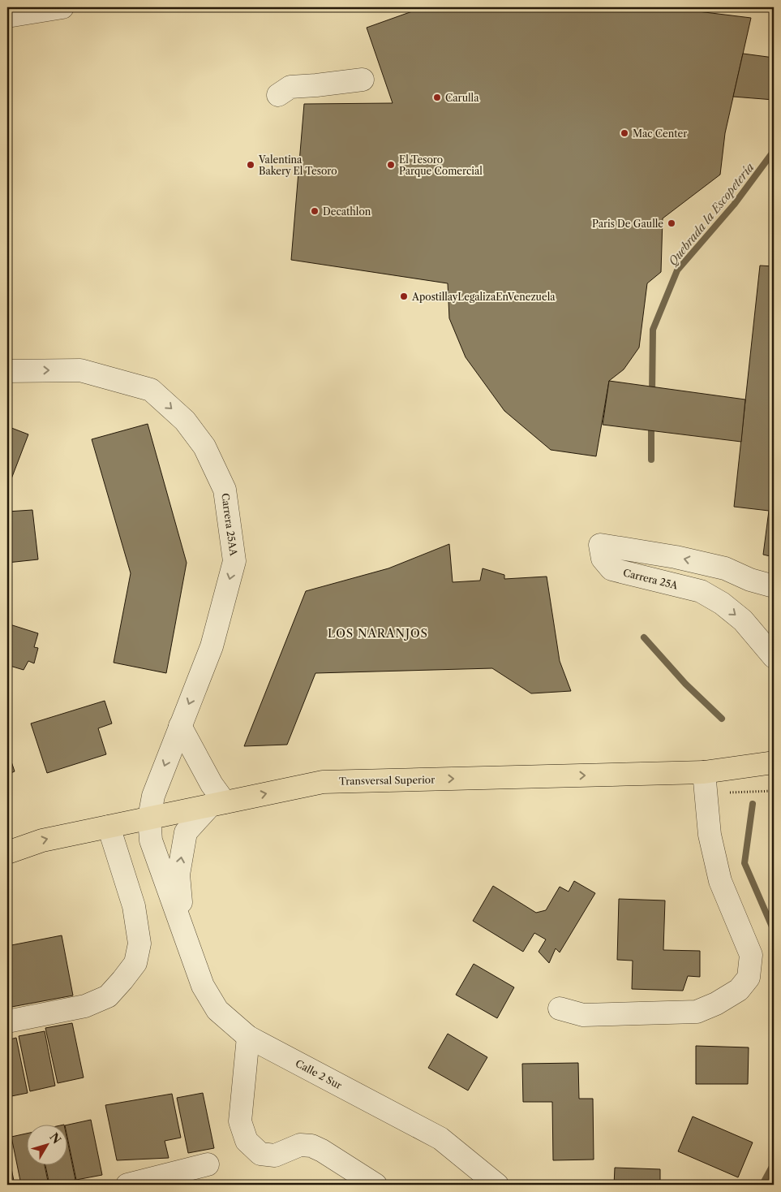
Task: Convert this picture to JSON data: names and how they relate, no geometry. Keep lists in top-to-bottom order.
{
  "streets": {
    "main road": ["Transversal Superior"],
    "street": ["Carrera 25AA", "Carrera 25A", "Calle 2 Sur"]
  },
  "crossings": [
    ["Carrera 25AA", "Transversal Superior"],
    ["Carrera 25AA", "Calle 2 Sur"],
    ["Transversal Superior", "Calle 2 Sur"]
  ],
  "one_way": ["Transversal Superior"],
  "districts": ["LOS NARANJOS"],
  "water": ["Quebrada la Escopetería"],
  "places": [
    "Carulla",
    "Mac Center",
    "Valentina Bakery El Tesoro",
    "El Tesoro Parque Comercial",
    "Decathlon",
    "Paris De Gaulle",
    "ApostillayLegalizaEnVenezuela"
  ],
  "north": "top right"
}
